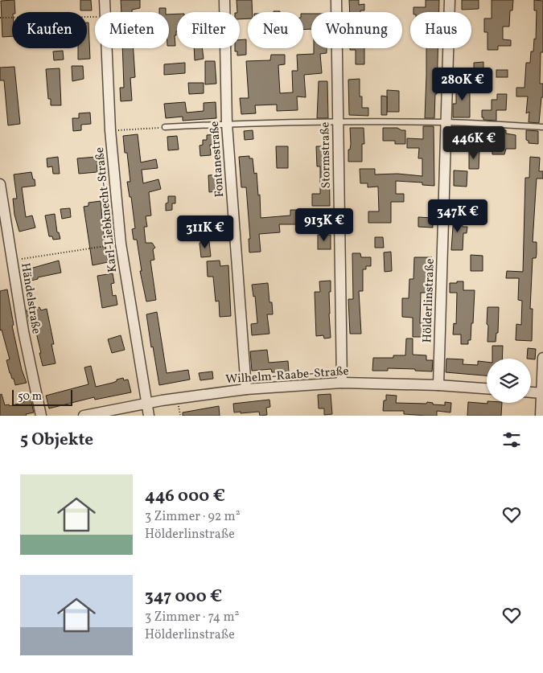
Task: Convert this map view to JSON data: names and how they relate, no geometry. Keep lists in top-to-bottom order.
{
  "streets": {
    "street": [
      "Stormstraße",
      "Fontanestraße",
      "Karl-Liebknecht-Straße",
      "Händelstraße",
      "Hölderlinstraße",
      "Wilhelm-Raabe-Straße"
    ]
  },
  "crossings": [
    ["Stormstraße", "Wilhelm-Raabe-Straße"],
    ["Fontanestraße", "Wilhelm-Raabe-Straße"],
    ["Karl-Liebknecht-Straße", "Wilhelm-Raabe-Straße"],
    ["Hölderlinstraße", "Wilhelm-Raabe-Straße"]
  ],
  "scale_bar": "50 m",
  "page": {
    "chip": [
      "Kaufen",
      "Mieten",
      "Filter",
      "Neu",
      "Wohnung",
      "Haus"
    ],
    "price": [
      "280K €",
      "446K €",
      "347K €",
      "913K €",
      "311K €"
    ],
    "scale": "50 m",
    "heading": "5 Objekte",
    "list": [
      {
        "name": "446 000 €",
        "note": "3 Zimmer · 92 m² · Hölderlinstraße"
      },
      {
        "name": "347 000 €",
        "note": "3 Zimmer · 74 m² · Hölderlinstraße"
      }
    ]
  }
}
